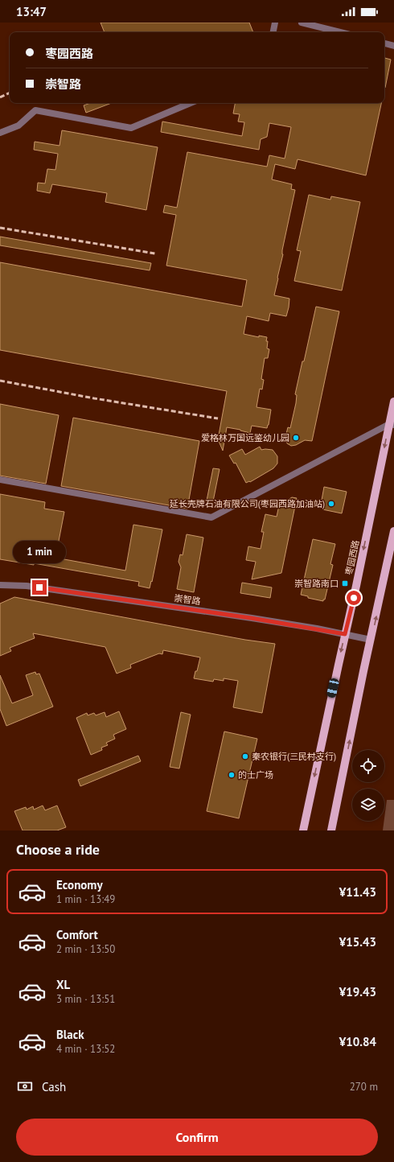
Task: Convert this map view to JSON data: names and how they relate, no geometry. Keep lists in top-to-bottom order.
{
  "streets": {
    "main road": ["枣园西路"],
    "street": ["崇智路"]
  },
  "crossings": [
    ["枣园西路", "崇智路"]
  ],
  "places": {
    "other": [
      "爱格林万国远鉴幼儿园",
      "延长壳牌石油有限公司(枣园西路加油站)",
      "秦农银行(三民村支行)",
      "的士广场"
    ],
    "transit": ["崇智路南口"]
  },
  "page": {
    "status": "13:47",
    "banner": ["枣园西路", "崇智路"],
    "bubble": "1 min",
    "heading": "Choose a ride",
    "list": [
      {
        "name": "Economy",
        "note": "1 min · 13:49",
        "value": "¥11.43"
      },
      {
        "name": "Comfort",
        "note": "2 min · 13:50",
        "value": "¥15.43"
      },
      {
        "name": "XL",
        "note": "3 min · 13:51",
        "value": "¥19.43"
      },
      {
        "name": "Black",
        "note": "4 min · 13:52",
        "value": "¥10.84"
      }
    ],
    "pay": ["Cash", "270 m"],
    "buttons": "Confirm"
  }
}
